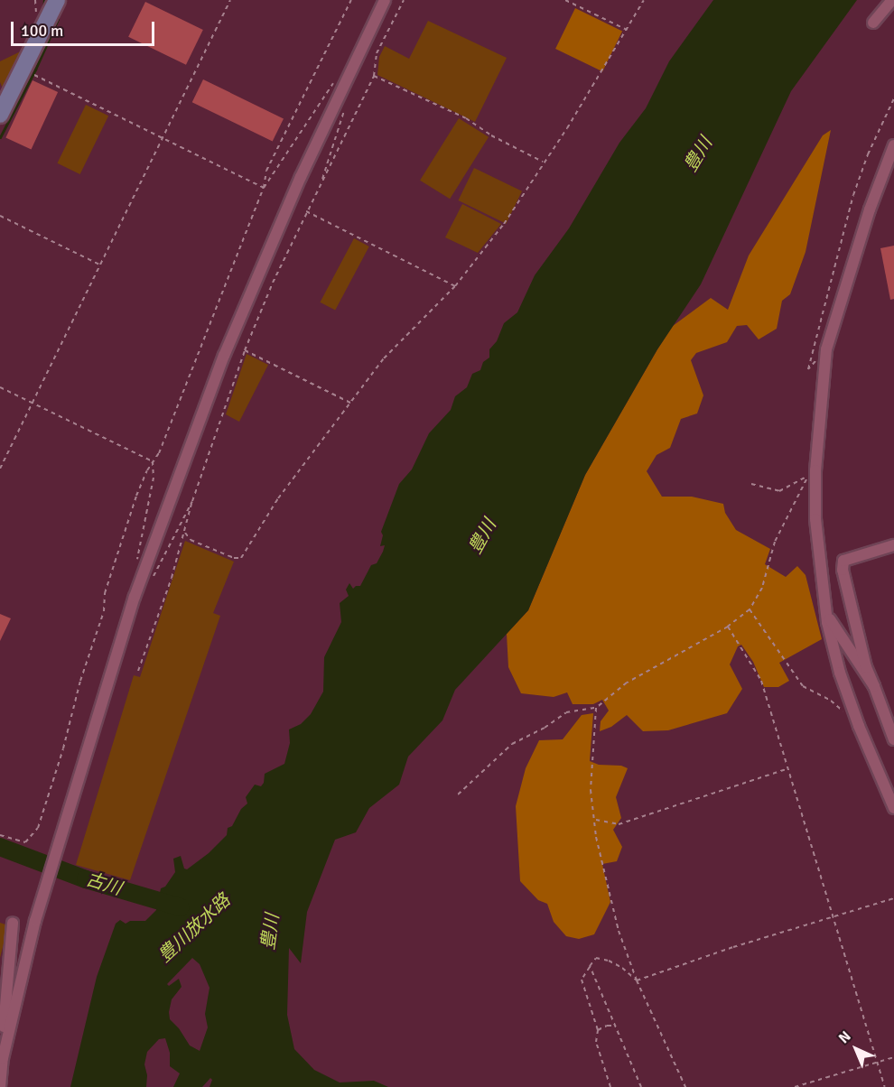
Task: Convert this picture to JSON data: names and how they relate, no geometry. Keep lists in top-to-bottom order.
{
  "water": ["豊川", "古川", "豊川放水路"],
  "scale_bar": "100 m",
  "north": "top left"
}
